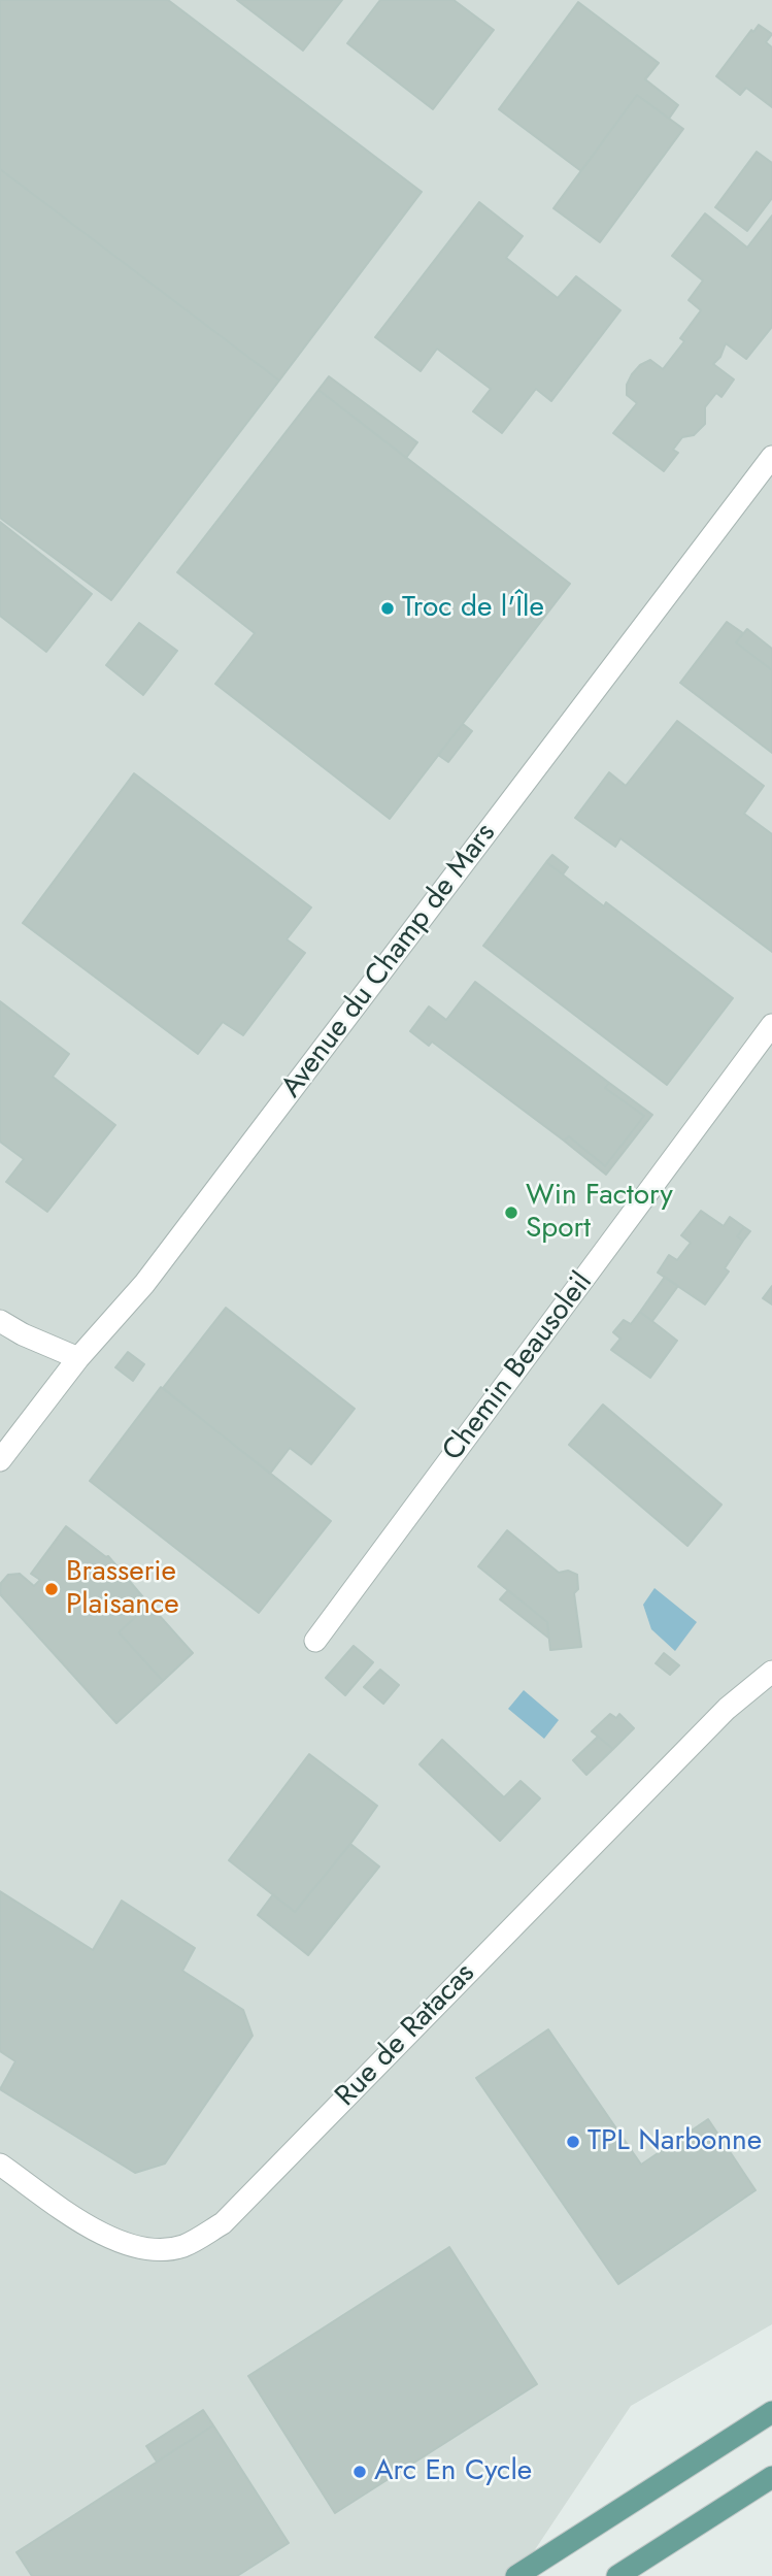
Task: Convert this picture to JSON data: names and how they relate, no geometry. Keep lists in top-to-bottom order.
{
  "streets": {
    "street": ["Avenue du Champ de Mars", "Chemin Beausoleil", "Rue de Ratacas"]
  },
  "places": [
    "Troc de l'Île",
    "Win Factory Sport",
    "Brasserie Plaisance",
    "TPL Narbonne",
    "Arc En Cycle"
  ]
}
